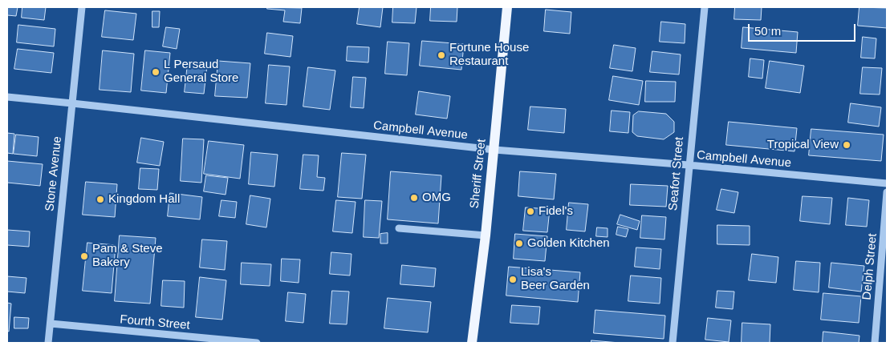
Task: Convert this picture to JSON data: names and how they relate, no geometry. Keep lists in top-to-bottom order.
{
  "streets": {
    "main road": ["Sheriff Street"],
    "street": [
      "Campbell Avenue",
      "Stone Avenue",
      "Seafort Street",
      "Delph Street",
      "Fourth Street"
    ]
  },
  "crossings": [
    ["Campbell Avenue", "Stone Avenue"],
    ["Campbell Avenue", "Sheriff Street"],
    ["Campbell Avenue", "Seafort Street"],
    ["Stone Avenue", "Fourth Street"]
  ],
  "places": [
    "Fortune House Restaurant",
    "L Persaud General Store",
    "Tropical View",
    "OMG",
    "Kingdom Hall",
    "Fidel's",
    "Golden Kitchen",
    "Pam & Steve Bakery",
    "Lisa's Beer Garden"
  ],
  "scale_bar": "50 m"
}
